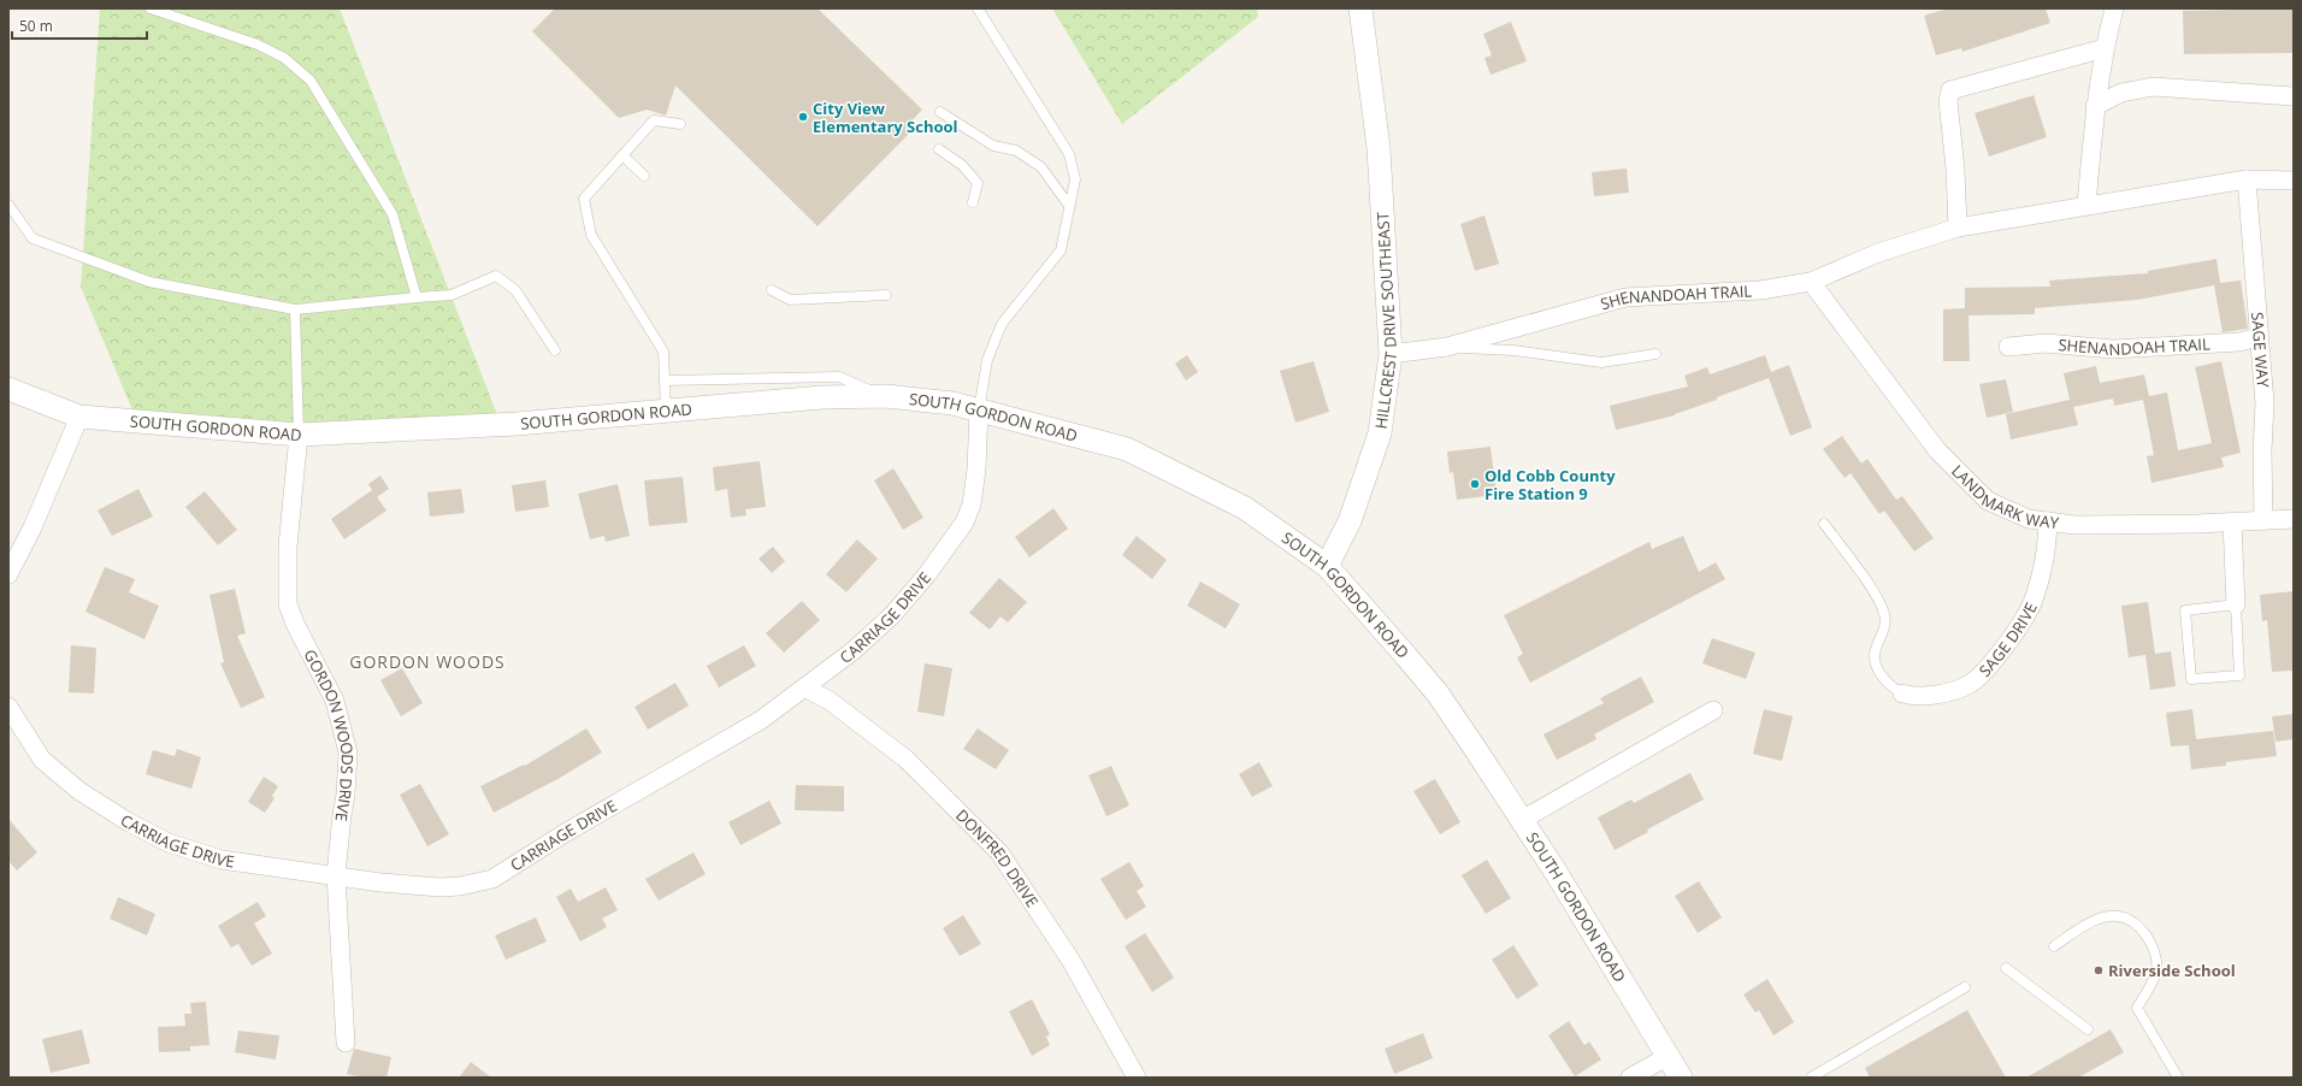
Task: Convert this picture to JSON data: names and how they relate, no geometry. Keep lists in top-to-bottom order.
{
  "streets": {
    "street": [
      "SHENANDOAH TRAIL",
      "HILLCREST DRIVE SOUTHEAST",
      "SAGE WAY",
      "SOUTH GORDON ROAD",
      "LANDMARK WAY",
      "CARRIAGE DRIVE",
      "SAGE DRIVE",
      "GORDON WOODS DRIVE",
      "DONFRED DRIVE"
    ]
  },
  "crossings": [
    ["SHENANDOAH TRAIL", "HILLCREST DRIVE SOUTHEAST"],
    ["SHENANDOAH TRAIL", "SAGE WAY"],
    ["SHENANDOAH TRAIL", "LANDMARK WAY"],
    ["HILLCREST DRIVE SOUTHEAST", "SOUTH GORDON ROAD"],
    ["SAGE WAY", "LANDMARK WAY"],
    ["SOUTH GORDON ROAD", "CARRIAGE DRIVE"],
    ["SOUTH GORDON ROAD", "GORDON WOODS DRIVE"],
    ["LANDMARK WAY", "SAGE DRIVE"],
    ["CARRIAGE DRIVE", "GORDON WOODS DRIVE"],
    ["CARRIAGE DRIVE", "DONFRED DRIVE"]
  ],
  "districts": ["GORDON WOODS"],
  "places": ["City View Elementary School", "Old Cobb County Fire Station 9", "Riverside School"],
  "scale_bar": "50 m"
}
